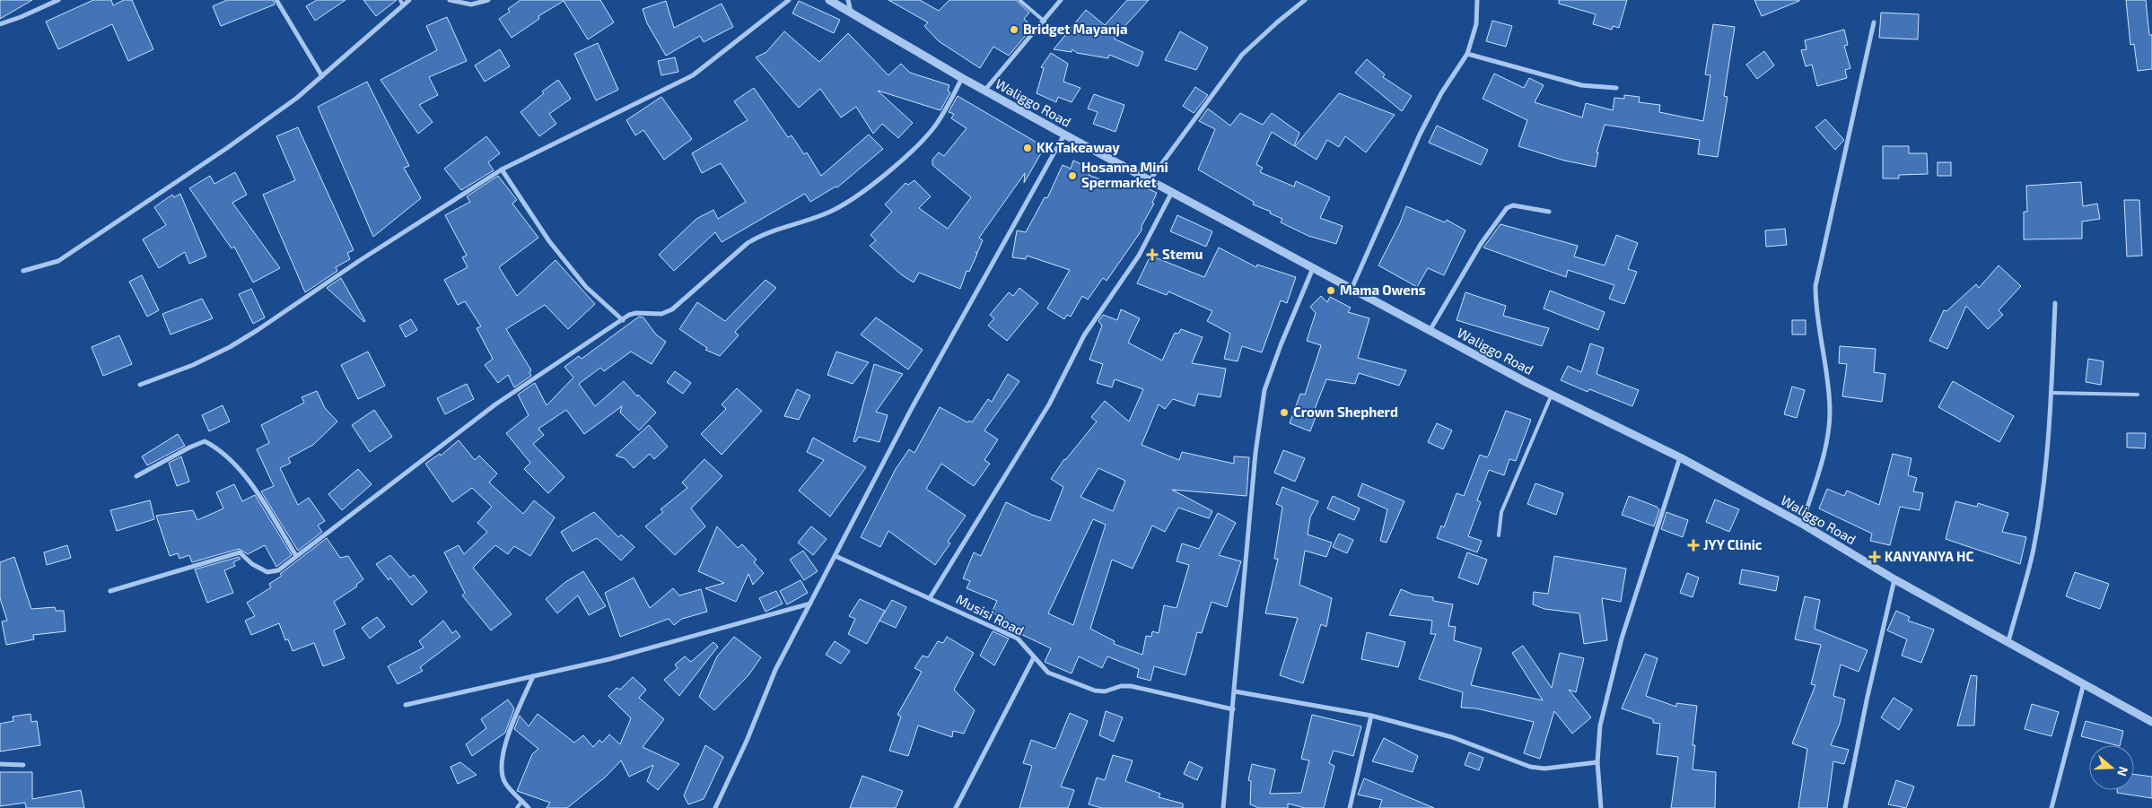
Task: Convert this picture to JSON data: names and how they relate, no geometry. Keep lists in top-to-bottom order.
{
  "streets": {
    "street": ["Waliggo Road", "Musisi Road"]
  },
  "places": {
    "other": [
      "Bridget Mayanja",
      "KK Takeaway",
      "Hosanna Mini Spermarket",
      "Mama Owens",
      "Crown Shepherd"
    ],
    "health": ["Stemu", "JYY Clinic", "KANYANYA HC"]
  },
  "north": "right"
}
